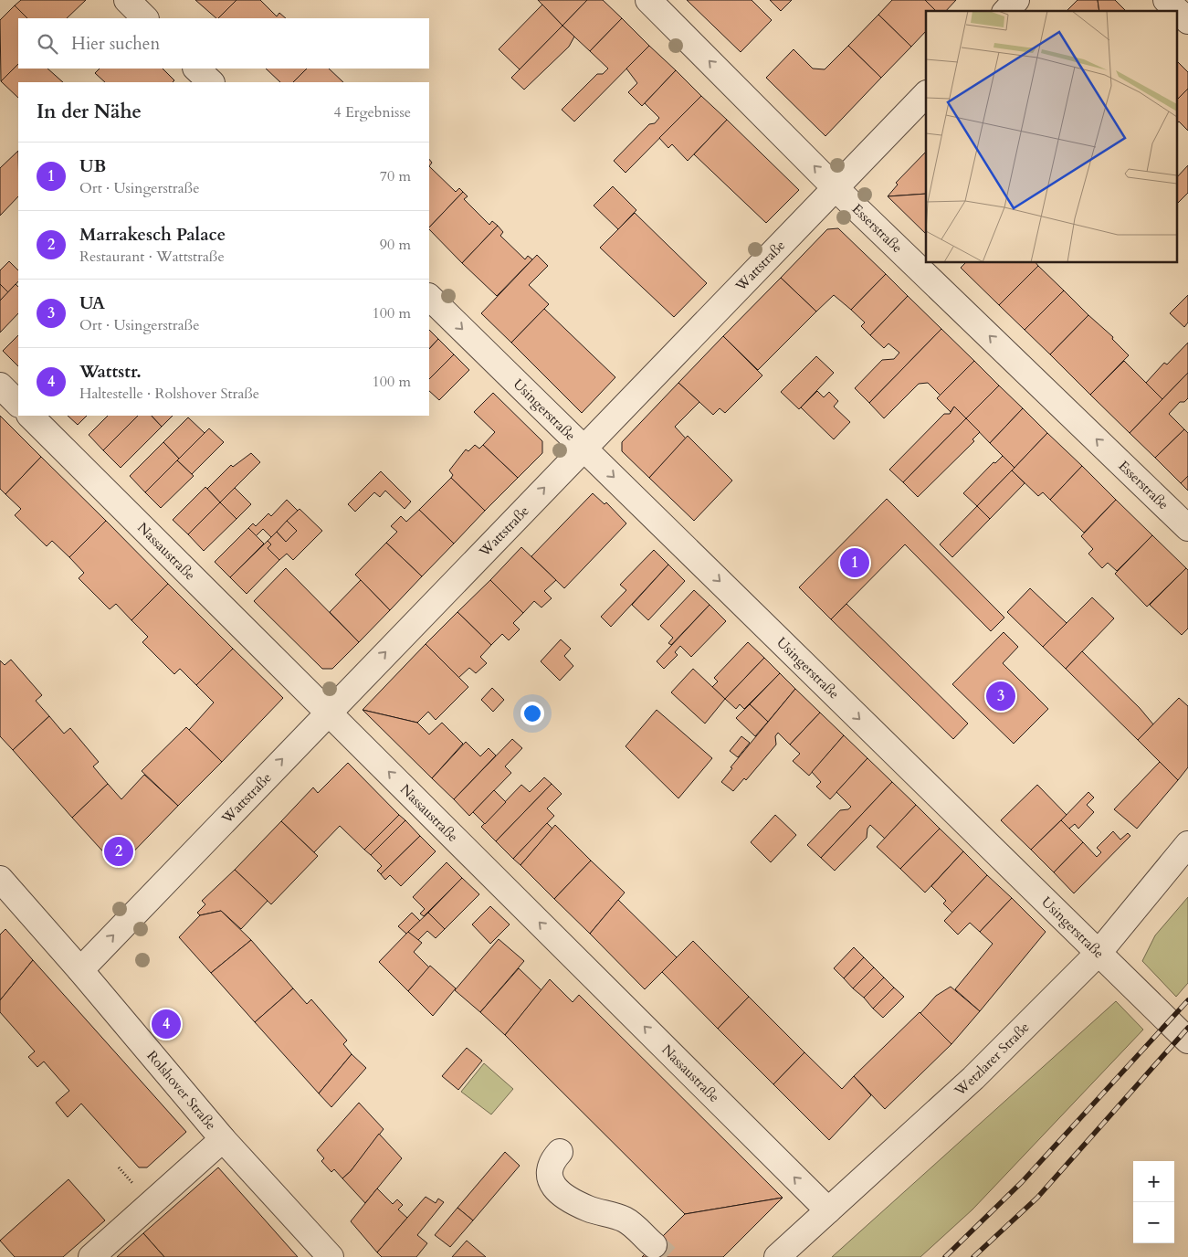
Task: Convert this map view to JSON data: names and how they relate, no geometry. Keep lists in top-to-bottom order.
{
  "streets": {
    "street": [
      "Esserstraße",
      "Wattstraße",
      "Usingerstraße",
      "Nassaustraße",
      "Wetzlarer Straße",
      "Rolshover Straße"
    ]
  },
  "crossings": [
    ["Esserstraße", "Wattstraße"],
    ["Wattstraße", "Usingerstraße"],
    ["Wattstraße", "Nassaustraße"],
    ["Wattstraße", "Rolshover Straße"],
    ["Usingerstraße", "Wetzlarer Straße"],
    ["Nassaustraße", "Wetzlarer Straße"]
  ],
  "one_way": [
    "Esserstraße",
    "Wattstraße",
    "Usingerstraße",
    "Nassaustraße"
  ],
  "page": {
    "search": "Hier suchen",
    "heading": ["In der Nähe", "4 Ergebnisse"],
    "list": [
      {
        "mark": "1",
        "name": "UB",
        "note": "Ort · Usingerstraße",
        "value": "70 m"
      },
      {
        "mark": "2",
        "name": "Marrakesch Palace",
        "note": "Restaurant · Wattstraße",
        "value": "90 m"
      },
      {
        "mark": "3",
        "name": "UA",
        "note": "Ort · Usingerstraße",
        "value": "100 m"
      },
      {
        "mark": "4",
        "name": "Wattstr.",
        "note": "Haltestelle · Rolshover Straße",
        "value": "100 m"
      }
    ],
    "pins": [
      "1",
      "3",
      "2",
      "4"
    ],
    "map_buttons": ["+", "−"]
  }
}
